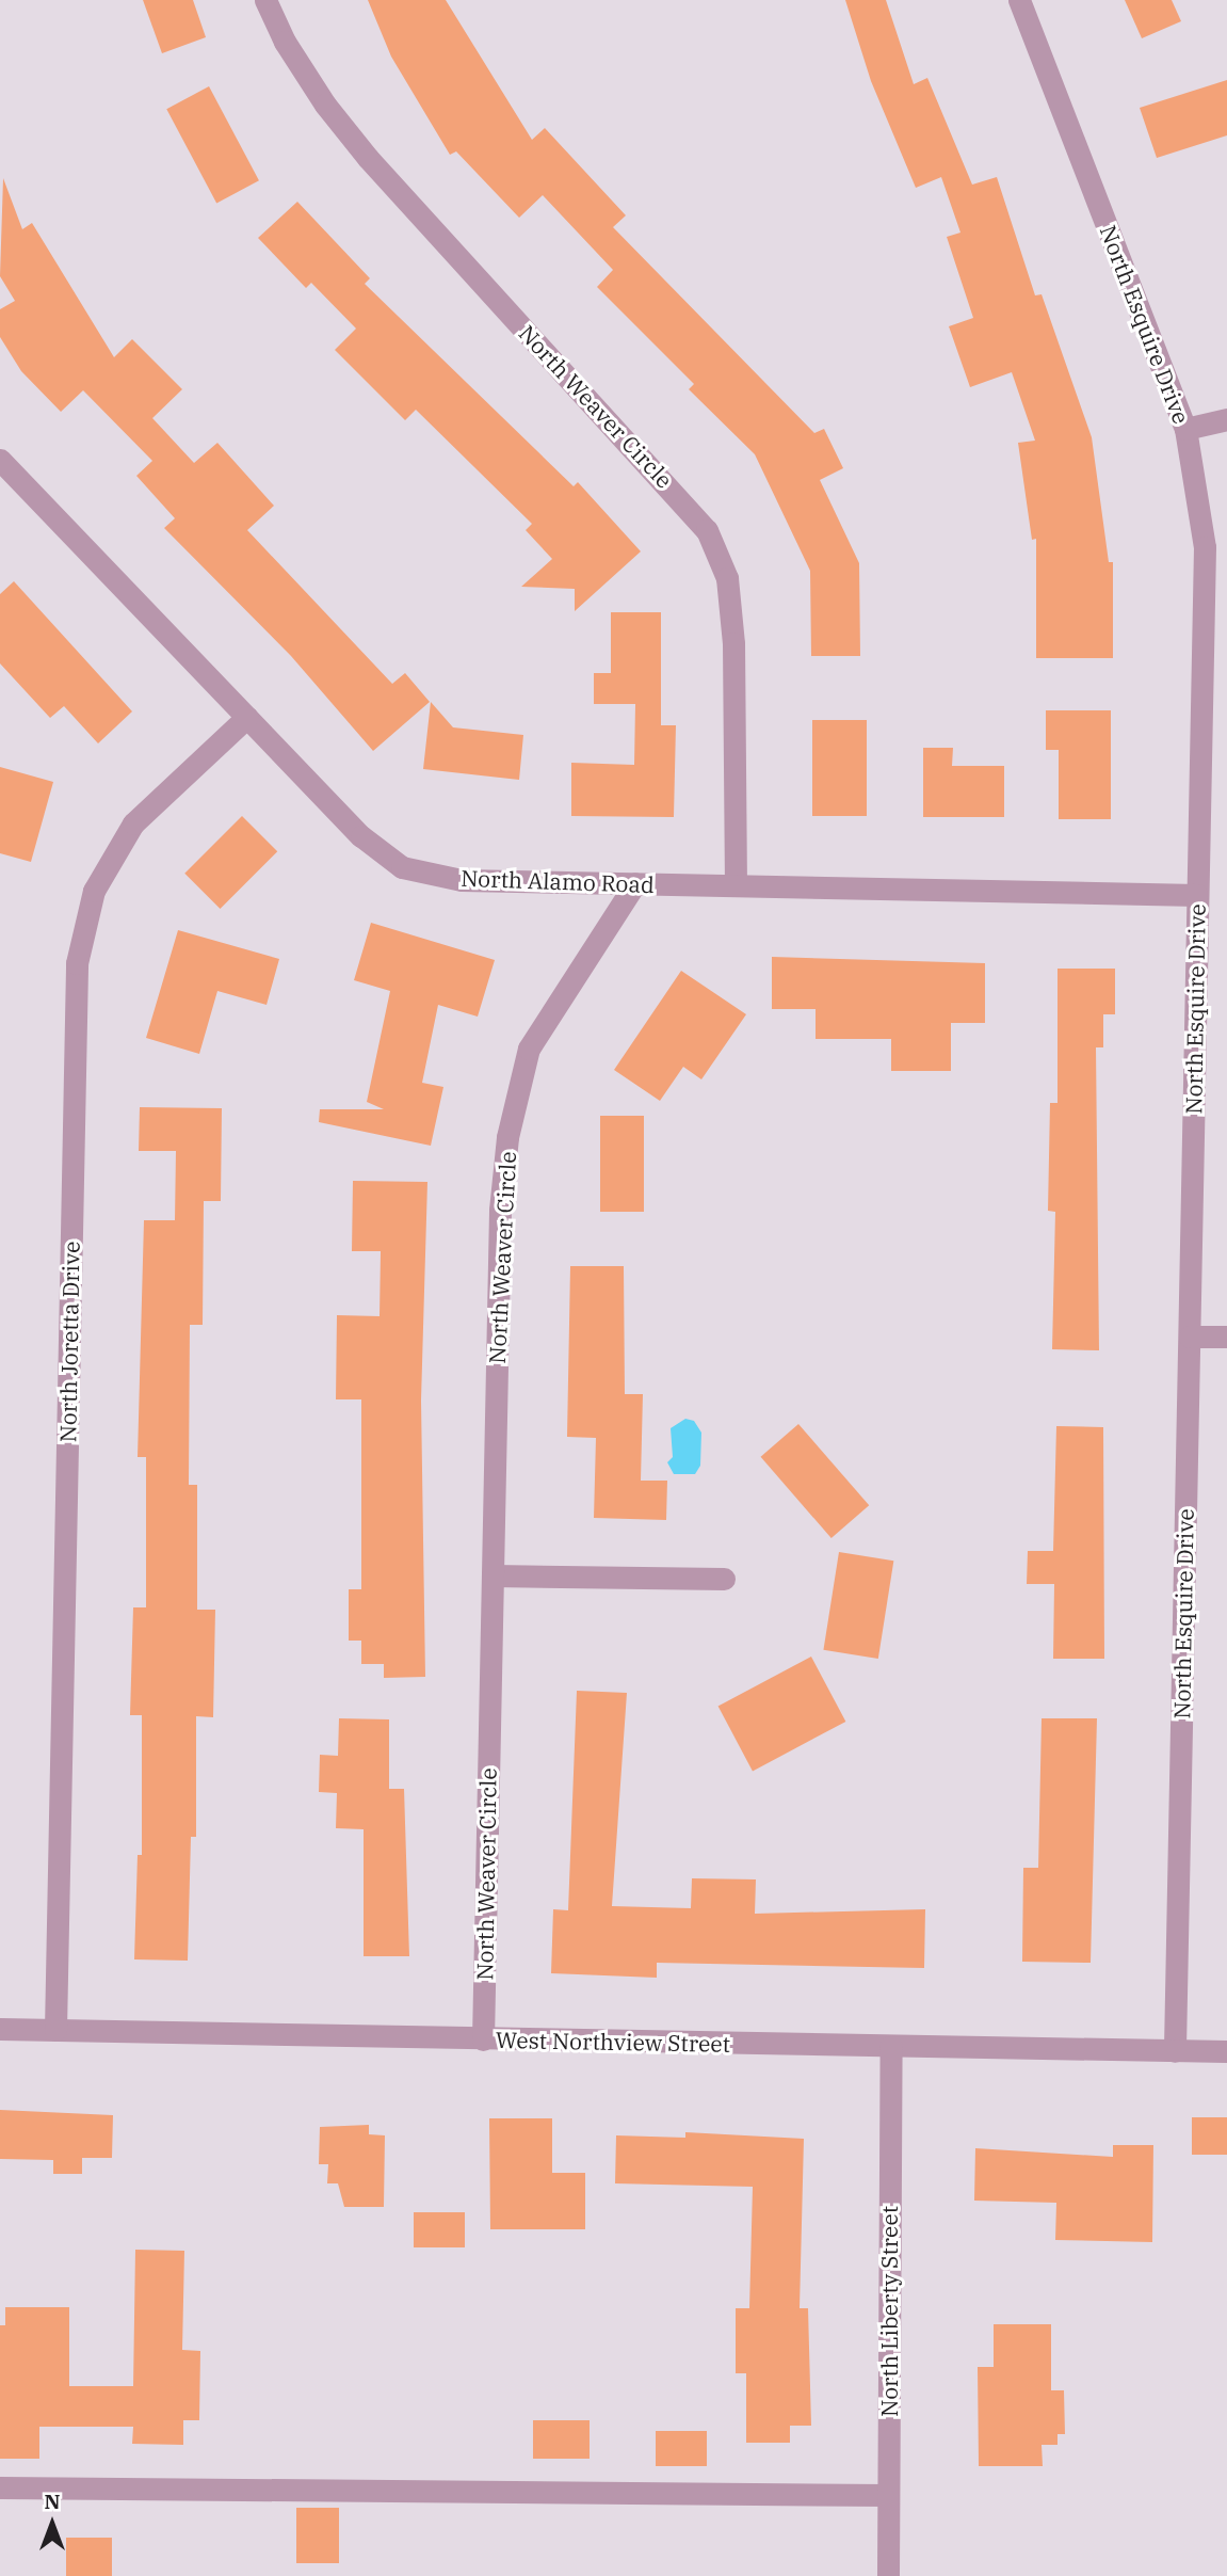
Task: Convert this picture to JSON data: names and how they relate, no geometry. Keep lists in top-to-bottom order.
{
  "streets": {
    "street": [
      "North Esquire Drive",
      "North Weaver Circle",
      "North Alamo Road",
      "North Joretta Drive",
      "West Northview Street",
      "North Liberty Street"
    ]
  },
  "crossings": [
    ["North Esquire Drive", "North Alamo Road"],
    ["North Esquire Drive", "West Northview Street"],
    ["North Weaver Circle", "North Alamo Road"],
    ["North Weaver Circle", "West Northview Street"],
    ["North Alamo Road", "North Joretta Drive"],
    ["North Joretta Drive", "West Northview Street"],
    ["West Northview Street", "North Liberty Street"]
  ],
  "north": "top"
}
